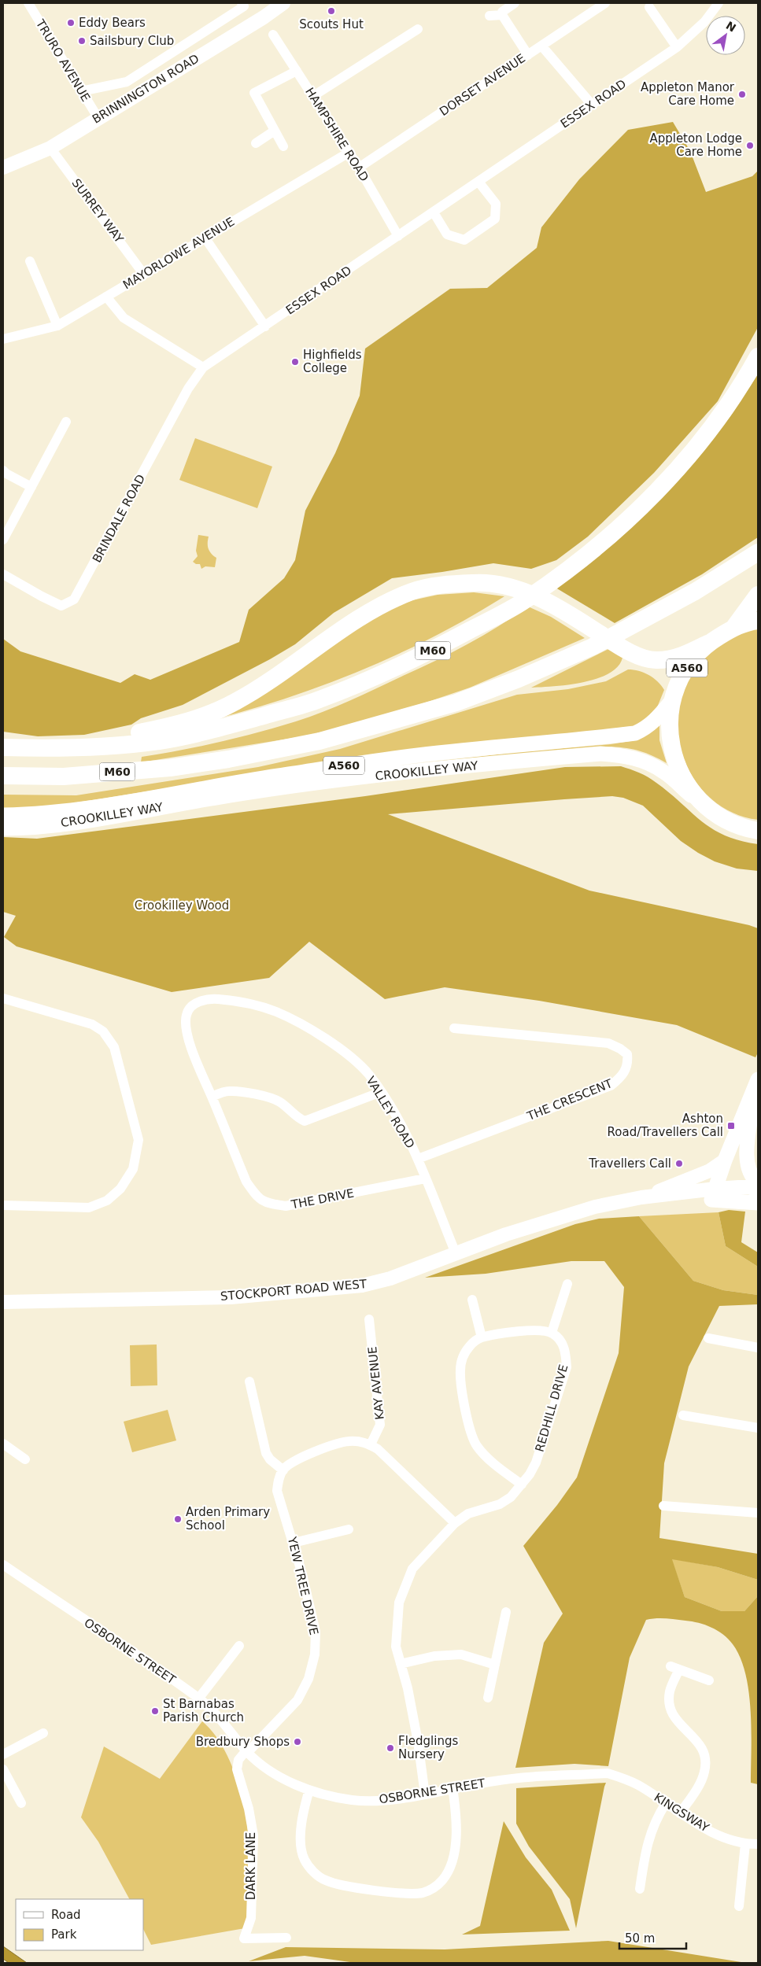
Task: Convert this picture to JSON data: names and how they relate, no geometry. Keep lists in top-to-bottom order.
{
  "streets": {
    "highway": ["M60", "A560"],
    "main road": ["BRINNINGTON ROAD", "CROOKILLEY WAY", "STOCKPORT ROAD WEST"],
    "street": [
      "TRURO AVENUE",
      "DORSET AVENUE",
      "ESSEX ROAD",
      "HAMPSHIRE ROAD",
      "SURREY WAY",
      "MAYORLOWE AVENUE",
      "BRINDALE ROAD",
      "THE CRESCENT",
      "VALLEY ROAD",
      "THE DRIVE",
      "KAY AVENUE",
      "REDHILL DRIVE",
      "YEW TREE DRIVE",
      "OSBORNE STREET",
      "KINGSWAY",
      "DARK LANE"
    ]
  },
  "crossings": [
    ["TRURO AVENUE", "BRINNINGTON ROAD"],
    ["DORSET AVENUE", "HAMPSHIRE ROAD"],
    ["BRINNINGTON ROAD", "SURREY WAY"],
    ["ESSEX ROAD", "HAMPSHIRE ROAD"],
    ["ESSEX ROAD", "BRINDALE ROAD"],
    ["HAMPSHIRE ROAD", "MAYORLOWE AVENUE"],
    ["SURREY WAY", "MAYORLOWE AVENUE"],
    ["M60", "A560"],
    ["A560", "CROOKILLEY WAY"],
    ["THE CRESCENT", "VALLEY ROAD"],
    ["VALLEY ROAD", "THE DRIVE"],
    ["REDHILL DRIVE", "OSBORNE STREET"],
    ["YEW TREE DRIVE", "OSBORNE STREET"],
    ["YEW TREE DRIVE", "DARK LANE"],
    ["OSBORNE STREET", "KINGSWAY"],
    ["OSBORNE STREET", "DARK LANE"]
  ],
  "parks": ["Crookilley Wood"],
  "places": {
    "other": [
      "Scouts Hut",
      "Eddy Bears",
      "Sailsbury Club",
      "Appleton Manor Care Home",
      "Appleton Lodge Care Home",
      "Highfields College",
      "Travellers Call",
      "Arden Primary School",
      "St Barnabas Parish Church",
      "Bredbury Shops",
      "Fledglings Nursery"
    ],
    "transit": ["Ashton Road/Travellers Call"]
  },
  "legend": ["Road", "Park"],
  "scale_bar": "50 m",
  "north": "top right"
}
